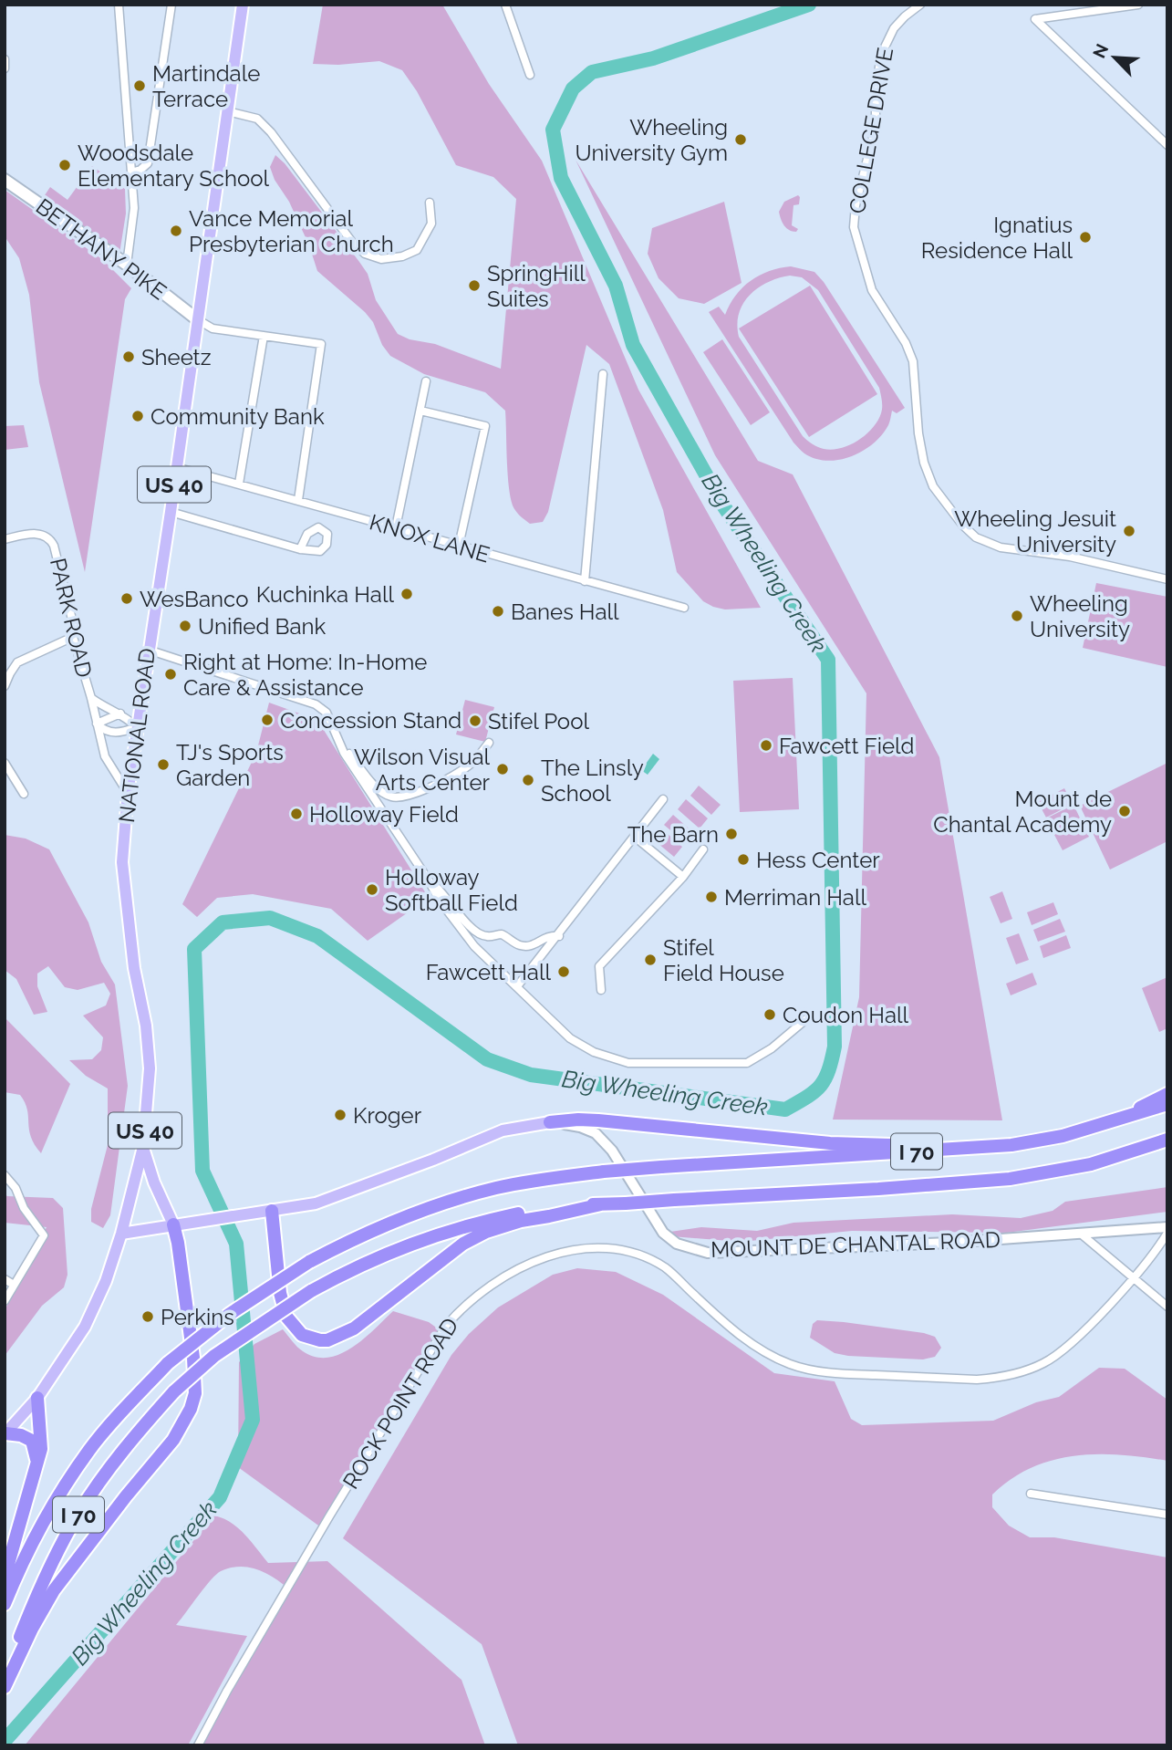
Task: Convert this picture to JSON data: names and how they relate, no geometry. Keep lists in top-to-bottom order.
{
  "streets": {
    "highway": ["I 70"],
    "main road": [
      "BETHANY PIKE",
      "US 40",
      "NATIONAL ROAD",
      "MOUNT DE CHANTAL ROAD"
    ],
    "street": [
      "COLLEGE DRIVE",
      "KNOX LANE",
      "PARK ROAD",
      "ROCK POINT ROAD"
    ]
  },
  "crossings": [
    ["BETHANY PIKE", "NATIONAL ROAD"],
    ["KNOX LANE", "NATIONAL ROAD"],
    ["PARK ROAD", "NATIONAL ROAD"],
    ["NATIONAL ROAD", "MOUNT DE CHANTAL ROAD"]
  ],
  "water": ["Big Wheeling Creek"],
  "places": [
    "Martindale Terrace",
    "Wheeling University Gym",
    "Woodsdale Elementary School",
    "Vance Memorial Presbyterian Church",
    "Ignatius Residence Hall",
    "SpringHill Suites",
    "Sheetz",
    "Community Bank",
    "Wheeling Jesuit University",
    "Kuchinka Hall",
    "WesBanco",
    "Banes Hall",
    "Wheeling University",
    "Unified Bank",
    "Right at Home: In-Home Care & Assistance",
    "Concession Stand",
    "Stifel Pool",
    "Fawcett Field",
    "TJ's Sports Garden",
    "Wilson Visual Arts Center",
    "The Linsly School",
    "Mount de Chantal Academy",
    "Holloway Field",
    "The Barn",
    "Hess Center",
    "Holloway Softball Field",
    "Merriman Hall",
    "Stifel Field House",
    "Fawcett Hall",
    "Coudon Hall",
    "Kroger",
    "Perkins"
  ],
  "north": "top left"
}
